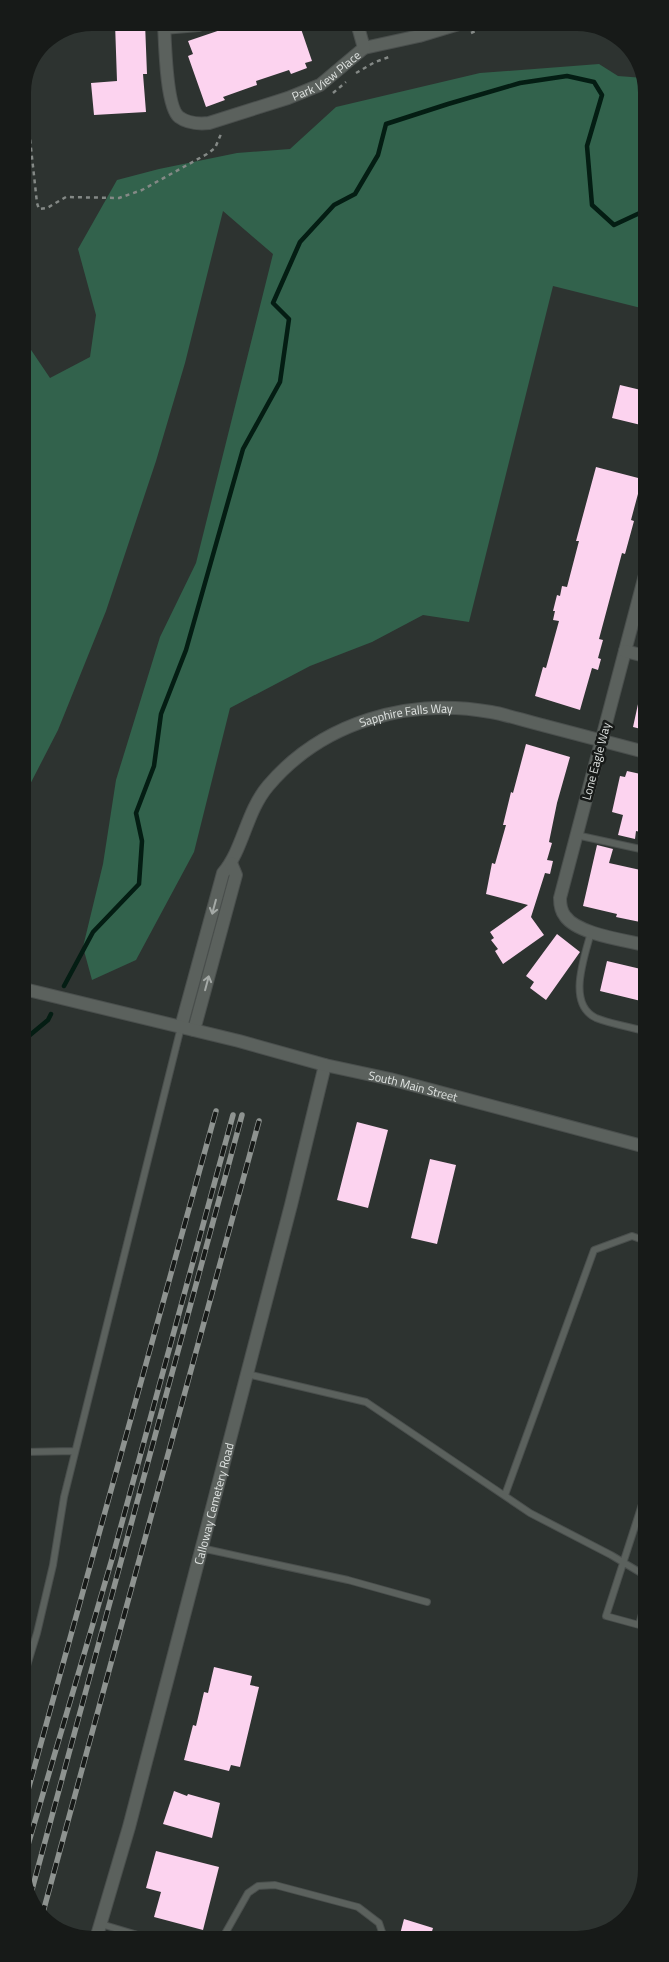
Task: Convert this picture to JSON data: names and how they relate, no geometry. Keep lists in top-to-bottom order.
{
  "streets": {
    "street": [
      "Park View Place",
      "Sapphire Falls Way",
      "Lone Eagle Way",
      "South Main Street",
      "Calloway Cemetery Road"
    ]
  },
  "crossings": [
    ["Sapphire Falls Way", "Lone Eagle Way"],
    ["Sapphire Falls Way", "South Main Street"],
    ["South Main Street", "Calloway Cemetery Road"]
  ]
}
